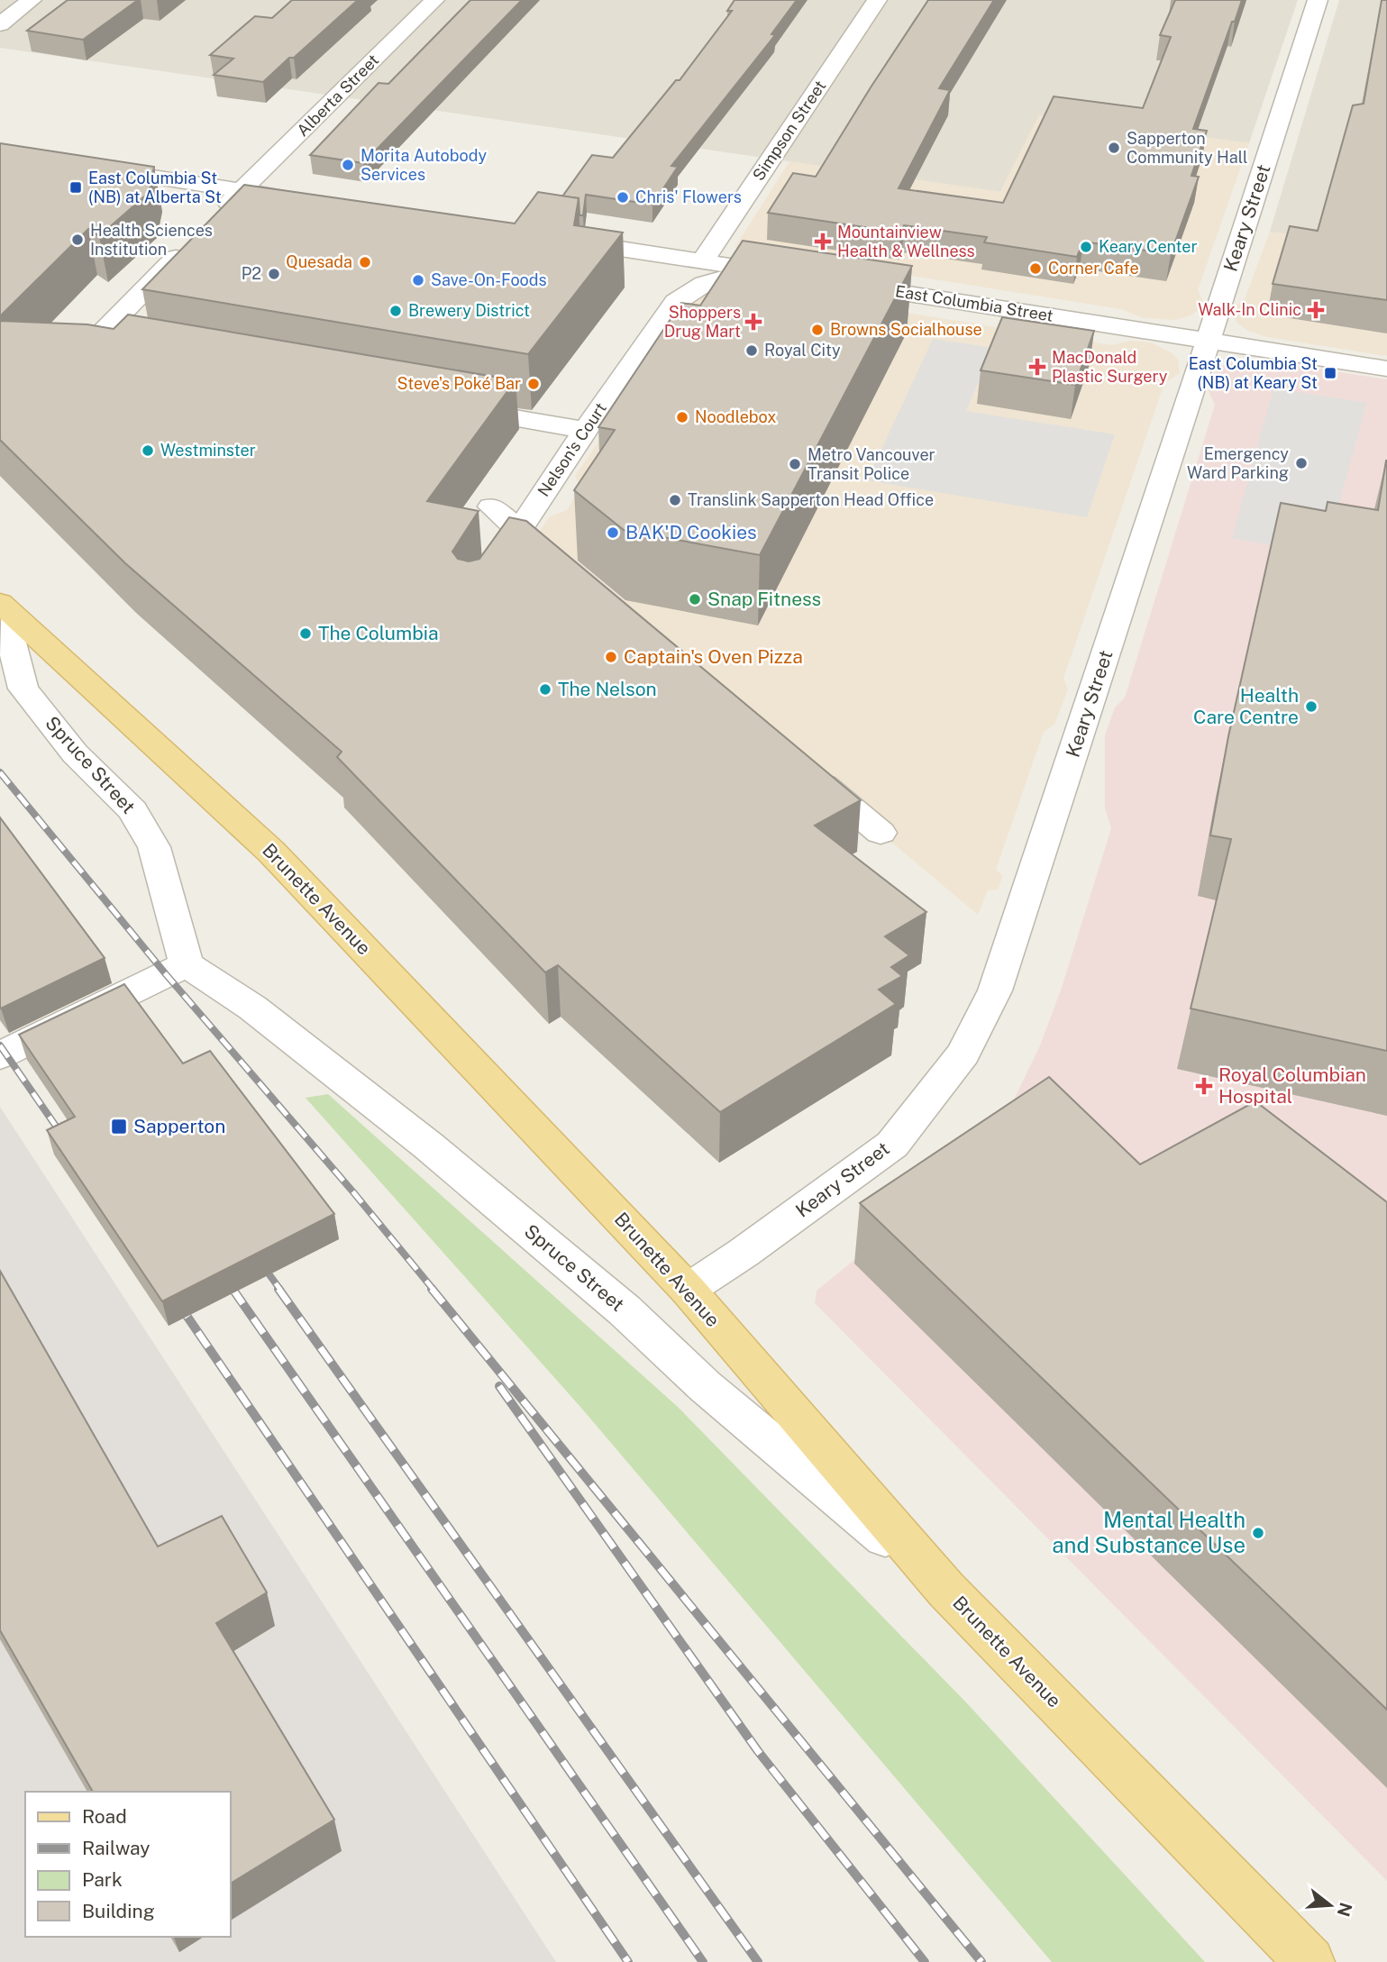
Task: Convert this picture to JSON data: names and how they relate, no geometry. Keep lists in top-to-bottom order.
{
  "streets": {
    "main road": ["Brunette Avenue"],
    "street": [
      "Alberta Street",
      "Simpson Street",
      "Keary Street",
      "East Columbia Street",
      "Nelson's Court",
      "Spruce Street"
    ]
  },
  "crossings": [
    ["Keary Street", "East Columbia Street"],
    ["Keary Street", "Brunette Avenue"],
    ["Spruce Street", "Brunette Avenue"]
  ],
  "places": {
    "other": [
      "Sapperton Community Hall",
      "Morita Autobody Services",
      "Chris' Flowers",
      "Health Sciences Institution",
      "Keary Center",
      "Quesada",
      "Corner Cafe",
      "P2",
      "Save-On-Foods",
      "Brewery District",
      "Browns Socialhouse",
      "Royal City",
      "Steve's Poké Bar",
      "Noodlebox",
      "Westminster",
      "Emergency Ward Parking",
      "Metro Vancouver Transit Police",
      "Translink Sapperton Head Office",
      "BAK'D Cookies",
      "Snap Fitness",
      "The Columbia",
      "Captain's Oven Pizza",
      "The Nelson",
      "Health Care Centre",
      "Mental Health and Substance Use"
    ],
    "transit": ["East Columbia St (NB) at Alberta St", "East Columbia St (NB) at Keary St", "Sapperton"],
    "health": [
      "Mountainview Health & Wellness",
      "Walk-In Clinic",
      "Shoppers Drug Mart",
      "MacDonald Plastic Surgery",
      "Royal Columbian Hospital"
    ]
  },
  "legend": [
    "Road",
    "Railway",
    "Park",
    "Building"
  ],
  "north": "right"
}
